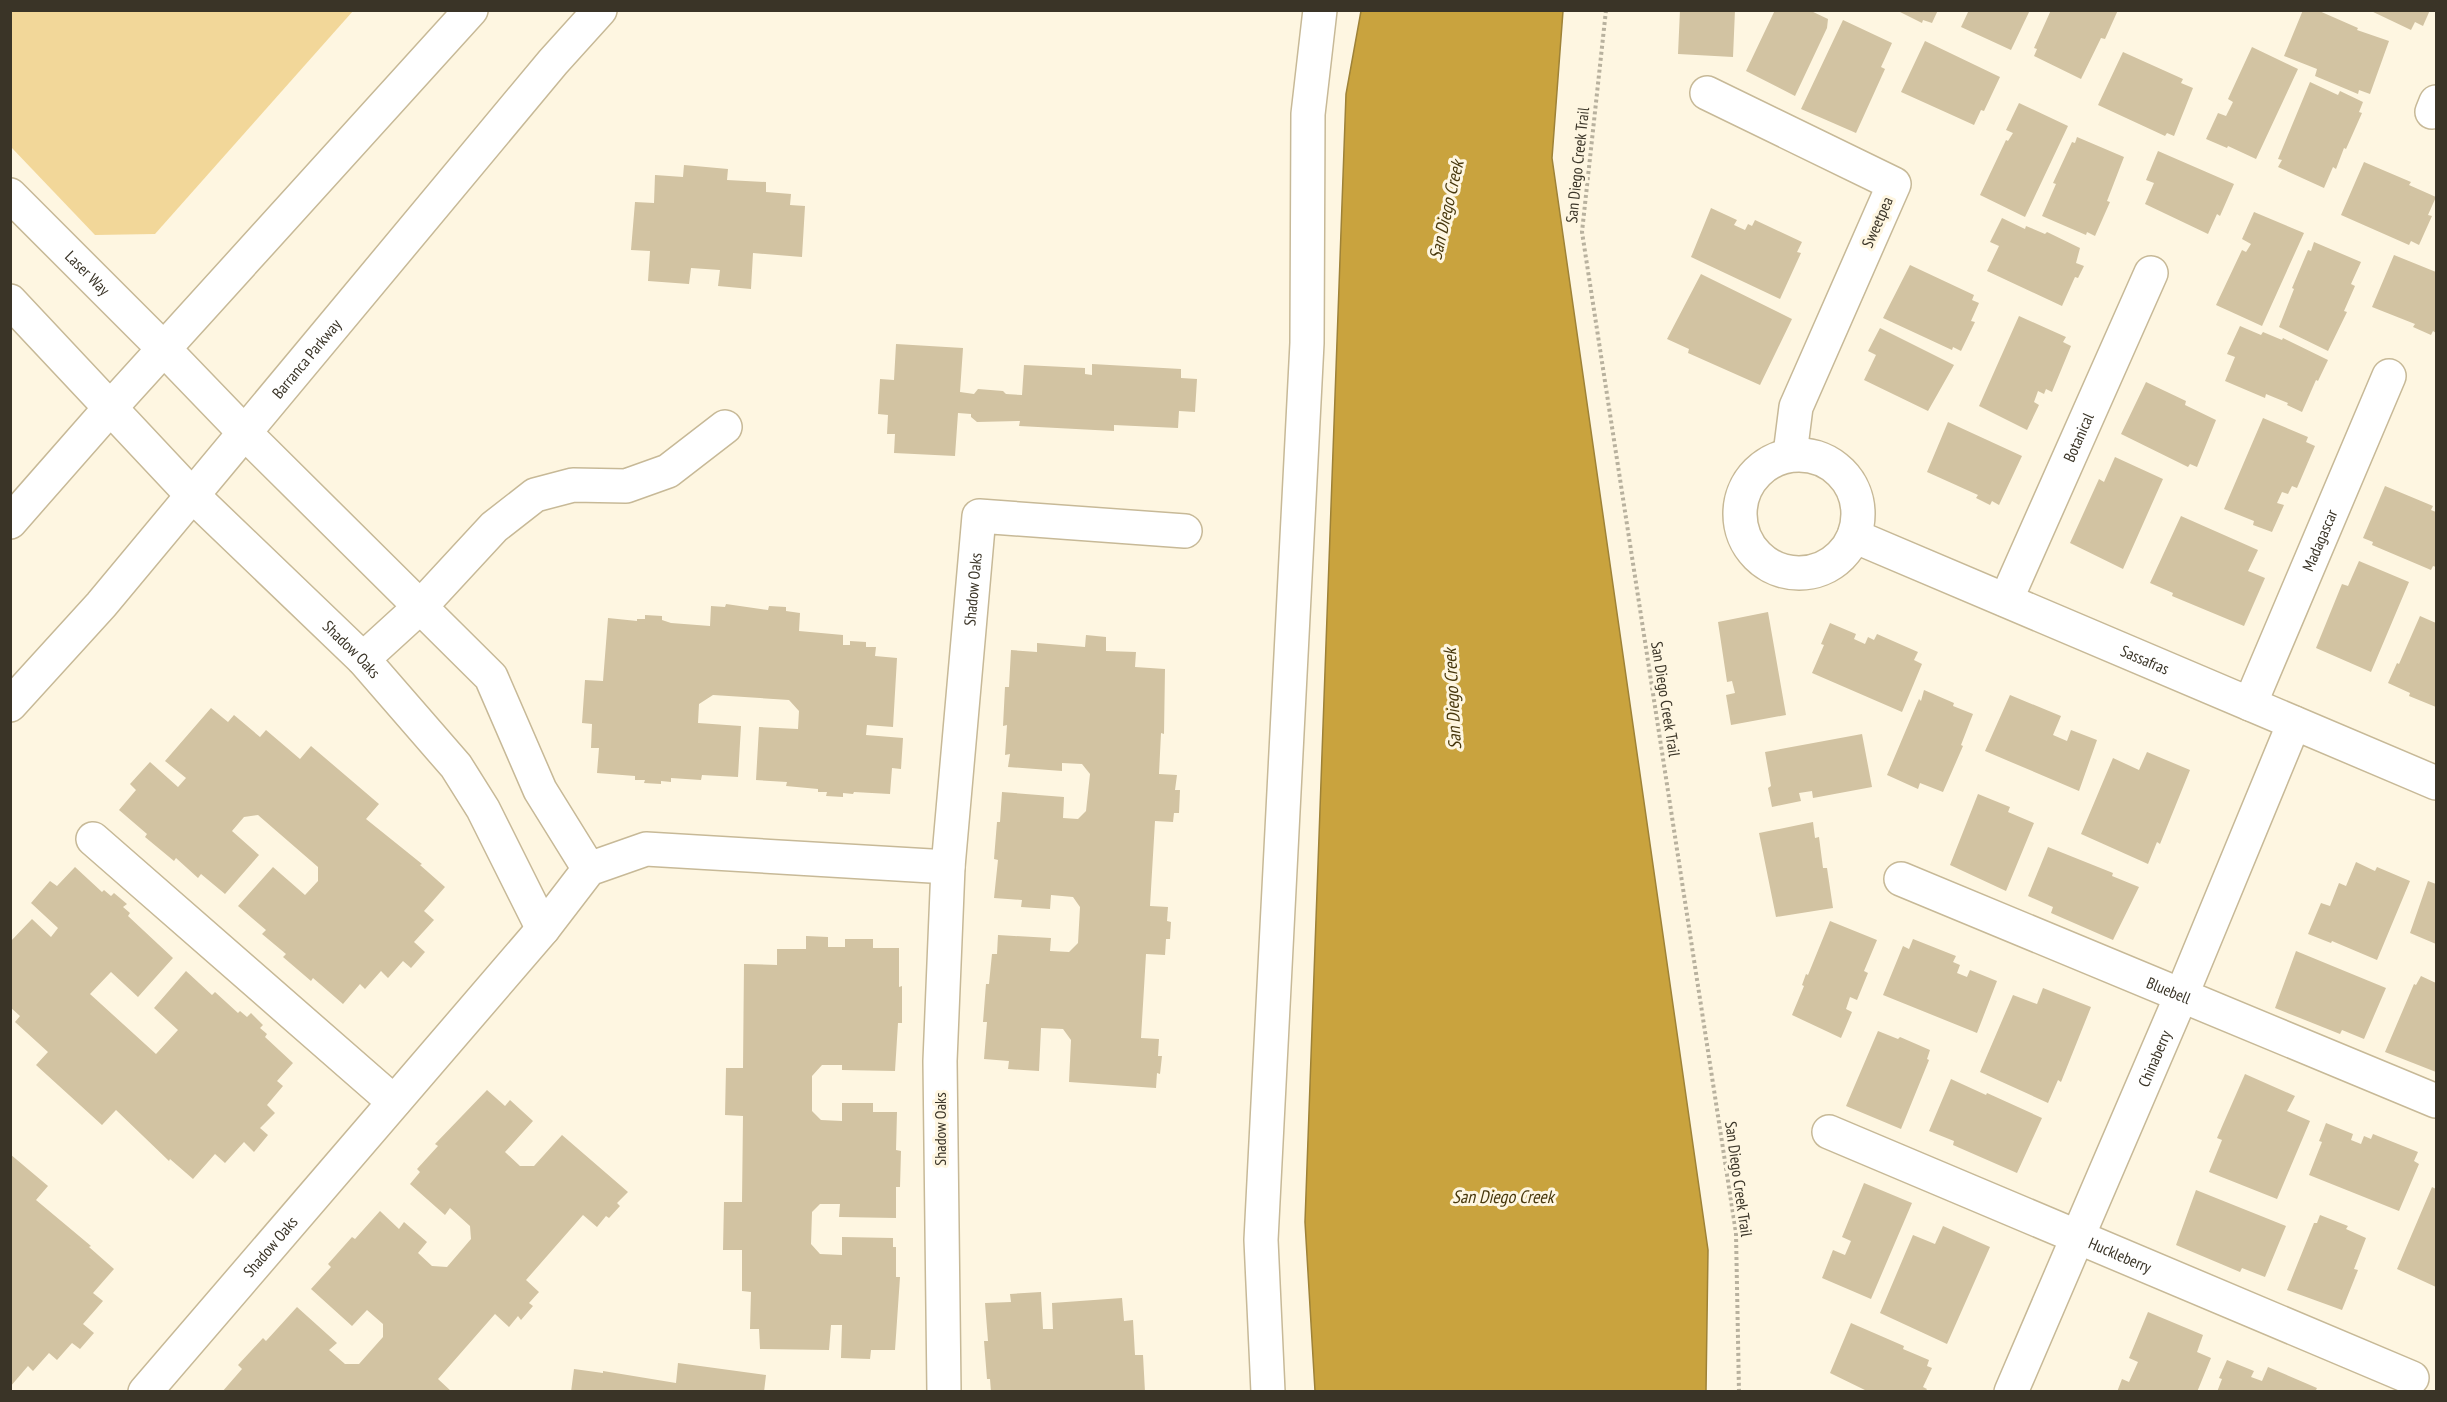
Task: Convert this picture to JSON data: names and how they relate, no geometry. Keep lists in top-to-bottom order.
{
  "streets": {
    "street": [
      "Sweetpea",
      "Laser Way",
      "Barranca Parkway",
      "Botanical",
      "Madagascar",
      "Shadow Oaks",
      "Sassafras",
      "Bluebell",
      "Chinaberry",
      "Huckleberry"
    ],
    "path": ["San Diego Creek Trail"]
  },
  "crossings": [
    ["Sweetpea", "Sassafras"],
    ["Barranca Parkway", "Shadow Oaks"],
    ["Botanical", "Sassafras"],
    ["Madagascar", "Sassafras"],
    ["Sassafras", "Chinaberry"],
    ["Bluebell", "Chinaberry"],
    ["Chinaberry", "Huckleberry"]
  ],
  "water": ["San Diego Creek"]
}
